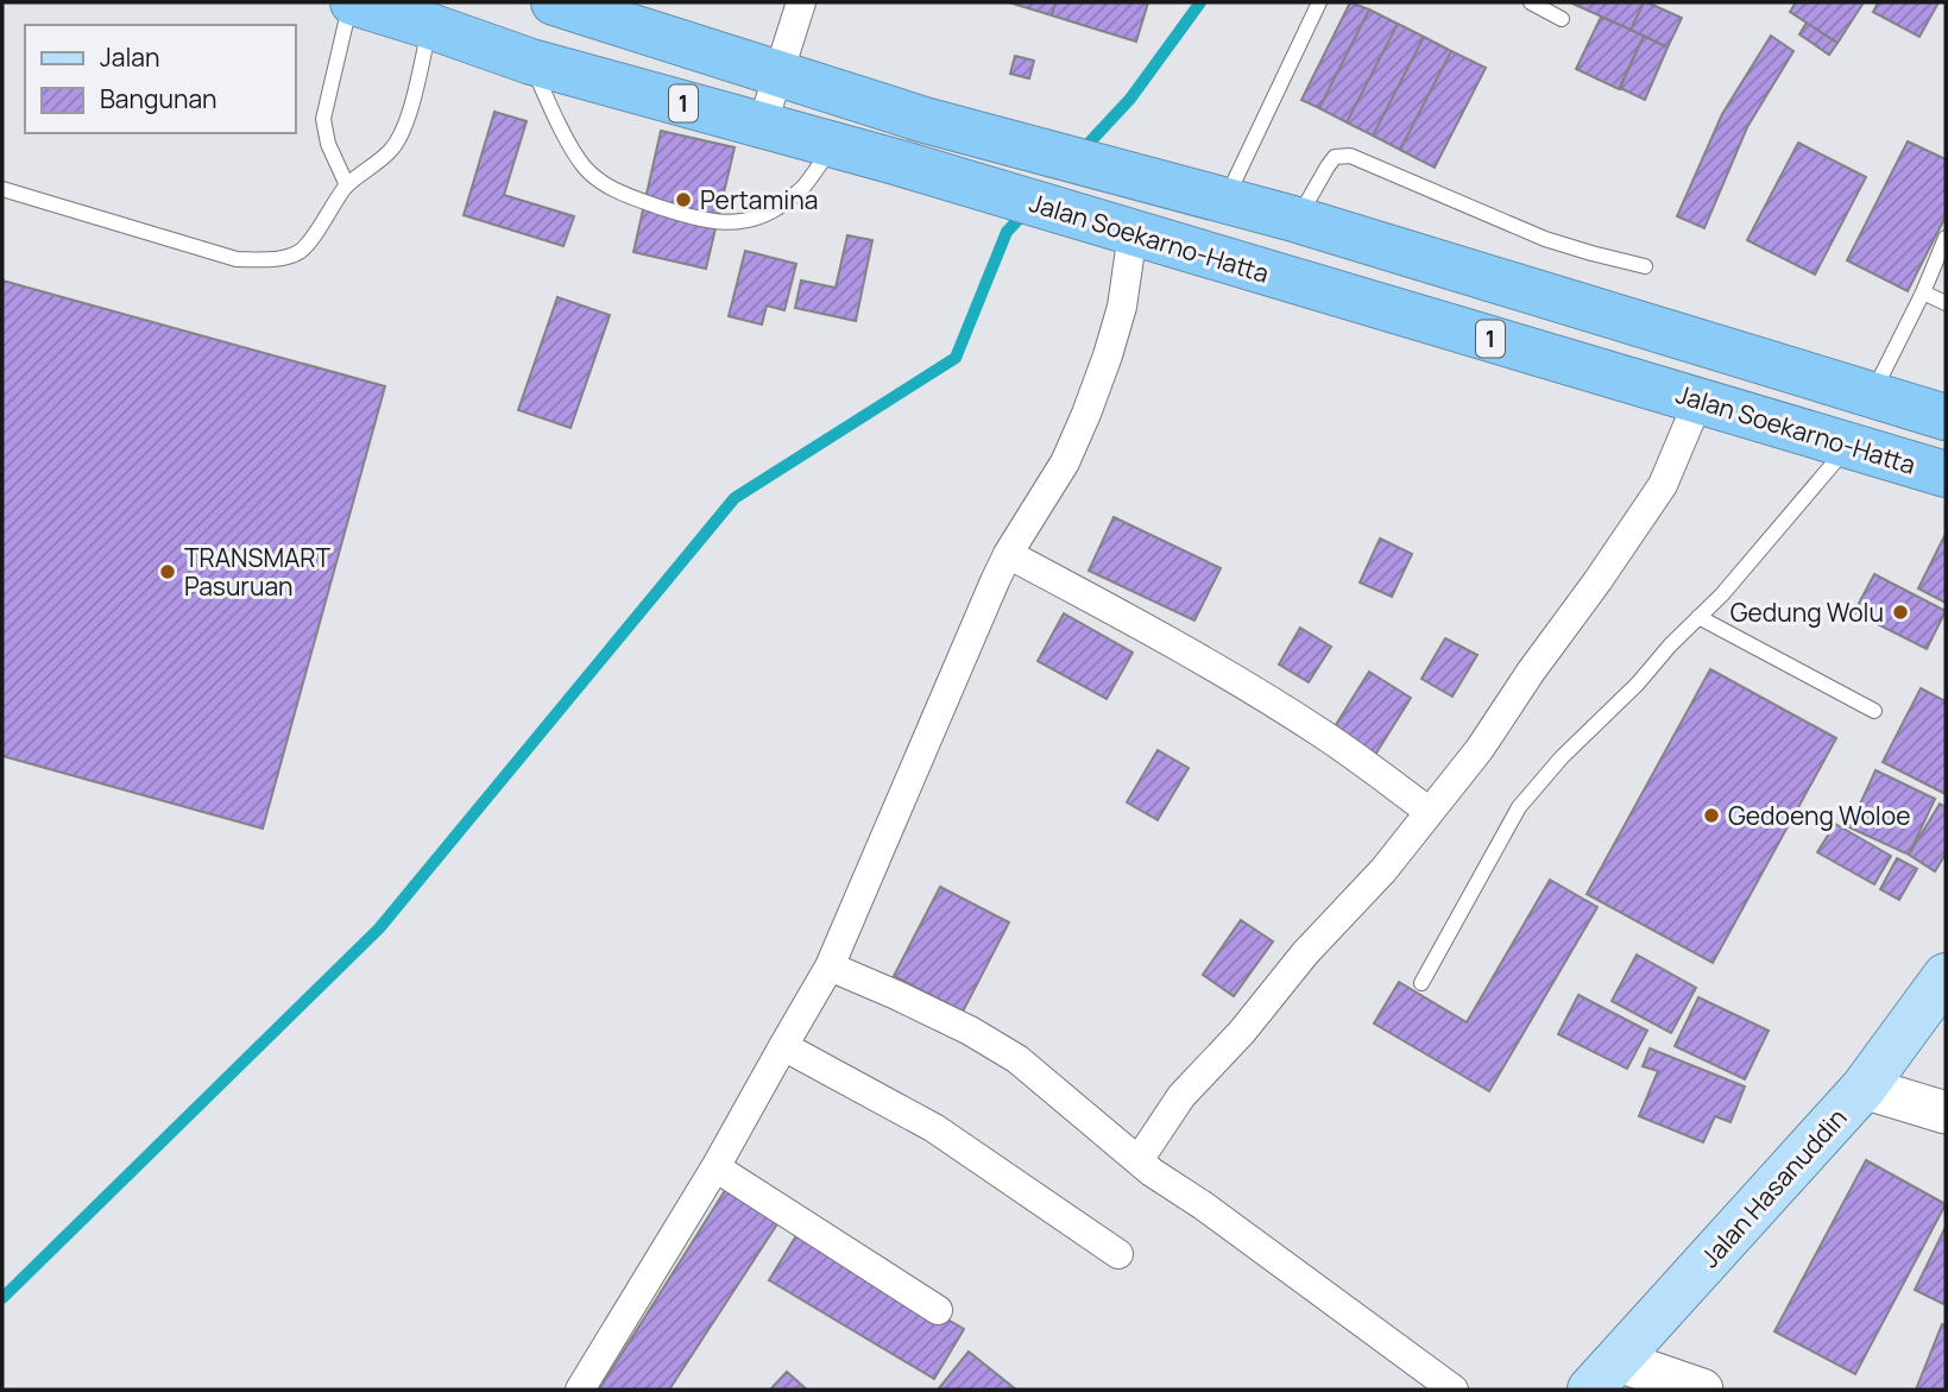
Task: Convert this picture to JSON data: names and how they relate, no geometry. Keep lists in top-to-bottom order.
{
  "streets": {
    "highway": ["1", "Jalan Soekarno-Hatta"],
    "main road": ["Jalan Hasanuddin"]
  },
  "places": [
    "Pertamina",
    "TRANSMART Pasuruan",
    "Gedung Wolu",
    "Gedoeng Woloe"
  ],
  "legend": ["Jalan", "Bangunan"]
}
